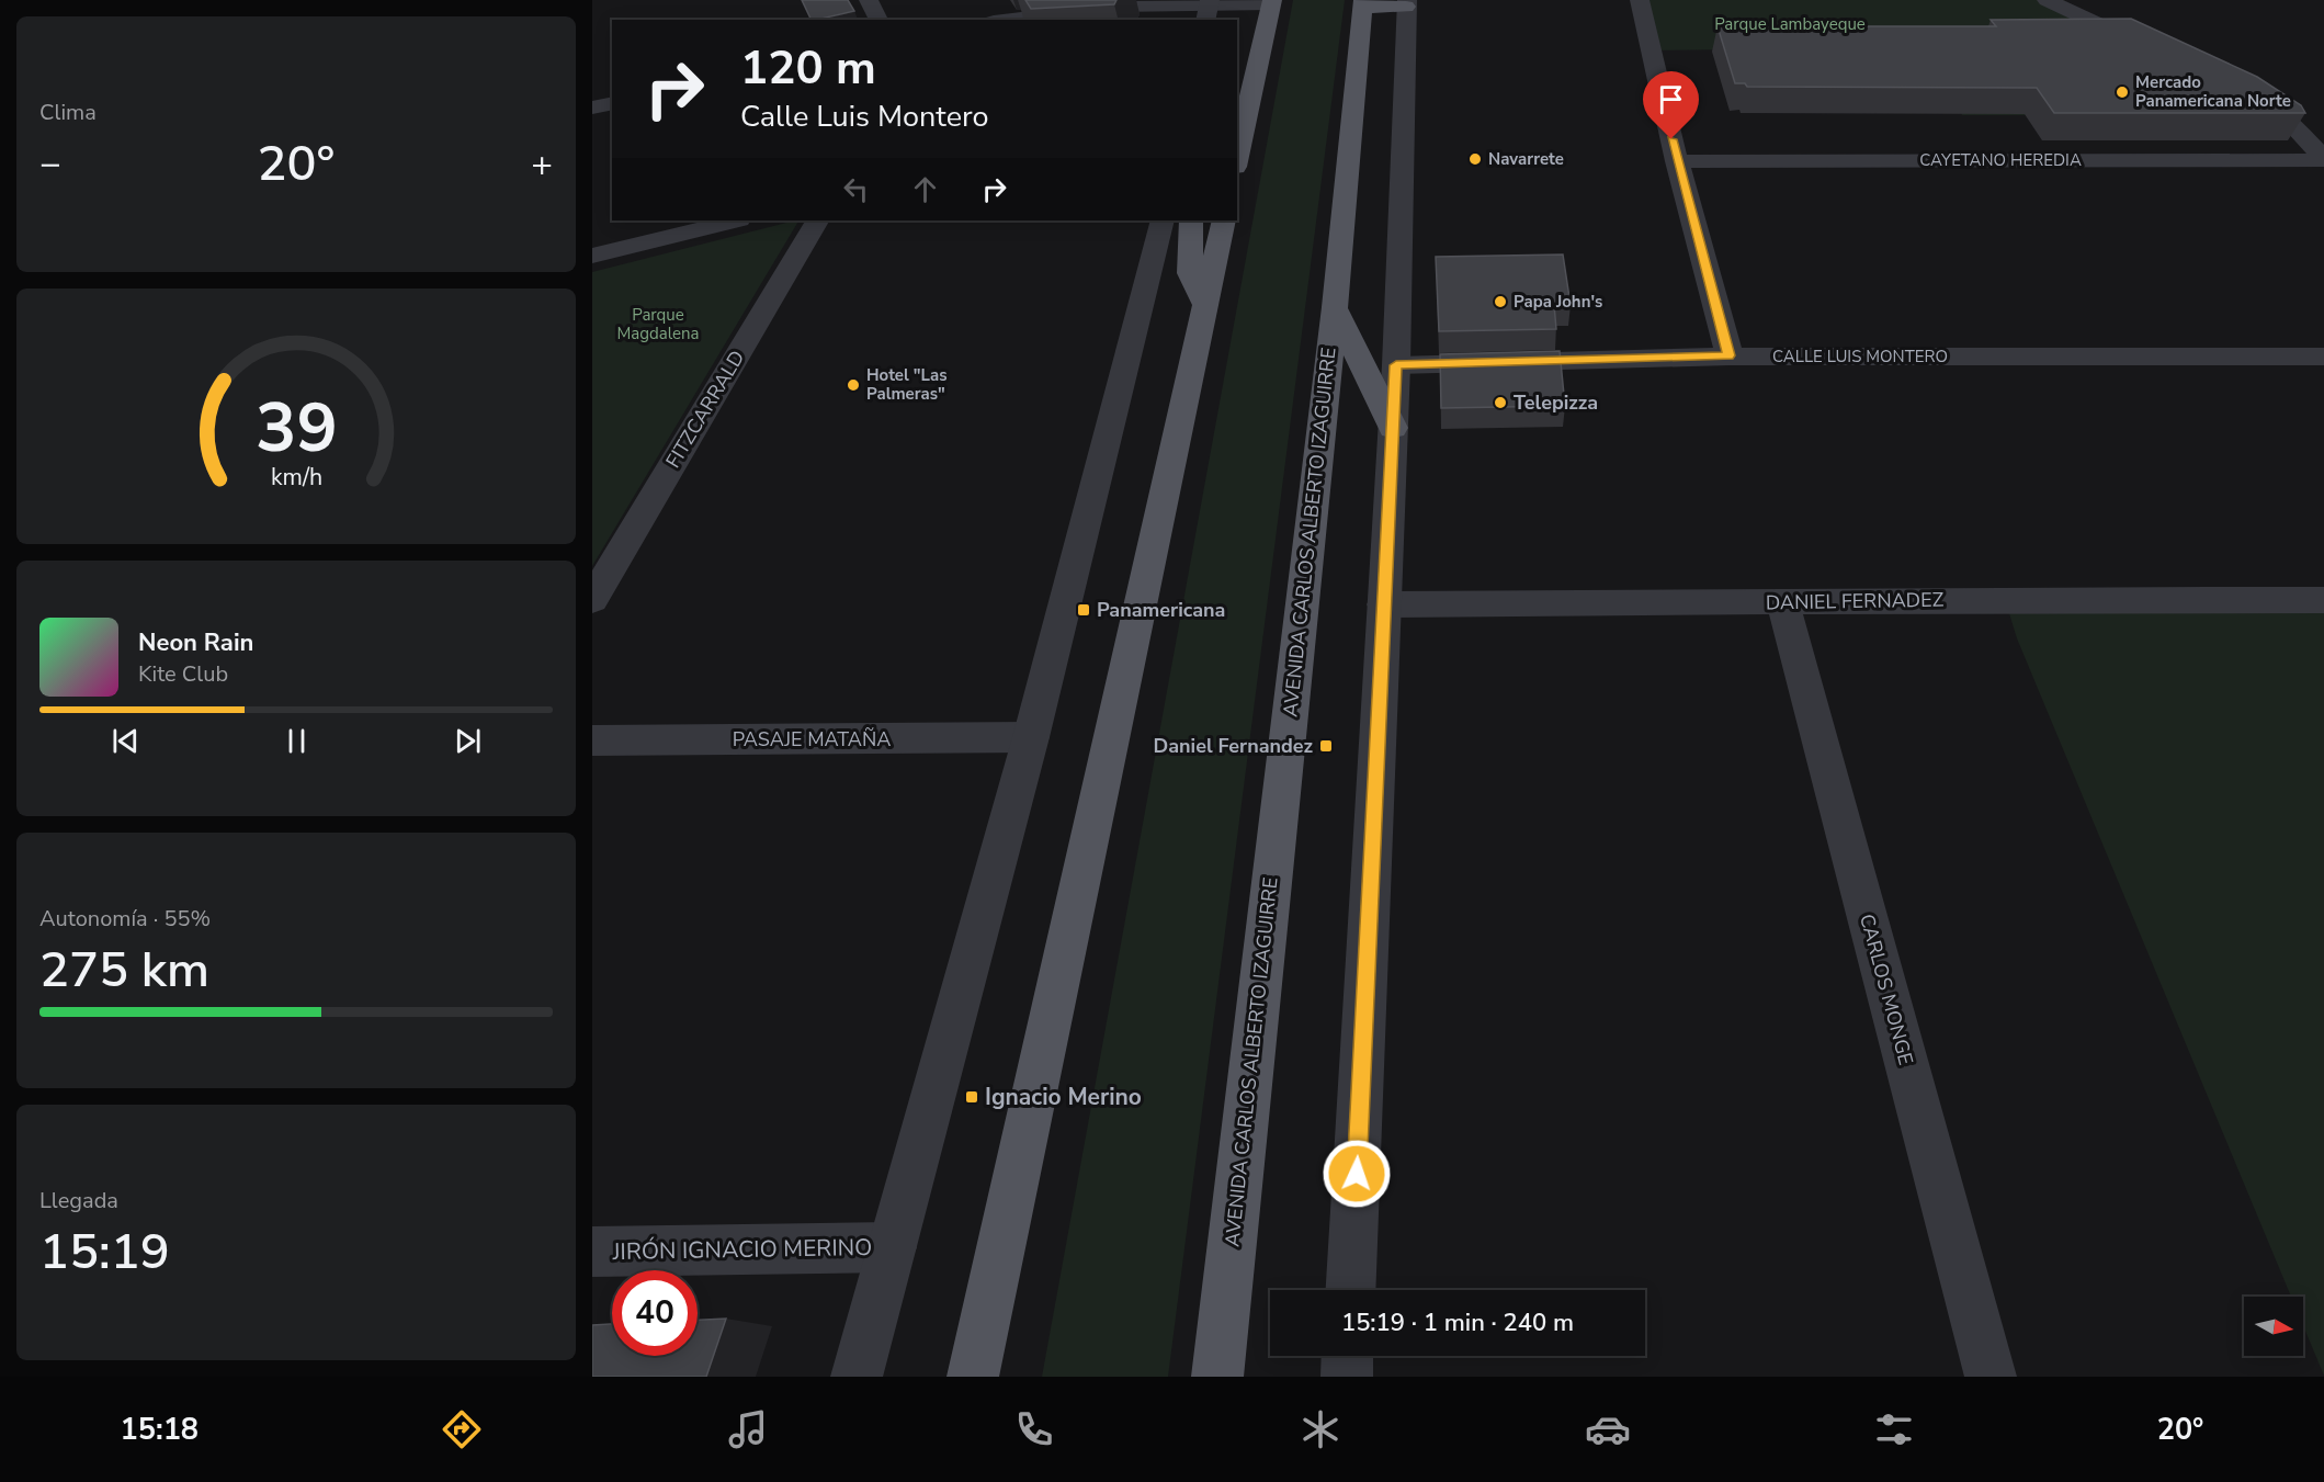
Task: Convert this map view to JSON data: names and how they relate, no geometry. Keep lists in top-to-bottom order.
{
  "streets": {
    "main road": ["AVENIDA CARLOS ALBERTO IZAGUIRRE"],
    "street": [
      "CAYETANO HEREDIA",
      "CALLE LUIS MONTERO",
      "FITZCARRALD",
      "DANIEL FERNADEZ",
      "PASAJE MATAÑA",
      "CARLOS MONGE",
      "JIRÓN IGNACIO MERINO"
    ]
  },
  "crossings": [
    ["DANIEL FERNADEZ", "CARLOS MONGE"]
  ],
  "parks": ["Parque Lambayeque", "Parque Magdalena"],
  "places": {
    "other": [
      "Mercado Panamericana Norte",
      "Navarrete",
      "Papa John's",
      "Hotel \"Las Palmeras\"",
      "Telepizza"
    ],
    "transit": ["Panamericana", "Daniel Fernandez", "Ignacio Merino"]
  },
  "north": "right",
  "page": {
    "tile": [
      "Clima",
      ["Autonomía · 55%", "275 km"],
      ["Llegada", "15:19"]
    ],
    "turn": ["120 m", "Calle Luis Montero"],
    "heat": ["−", "20°", "+"],
    "song": ["Neon Rain", "Kite Club"],
    "limit": "40",
    "trip": "15:19 · 1 min · 240 m",
    "tabs": ["15:18", "20°"],
    "gauge": ["39", "km/h"]
  }
}
